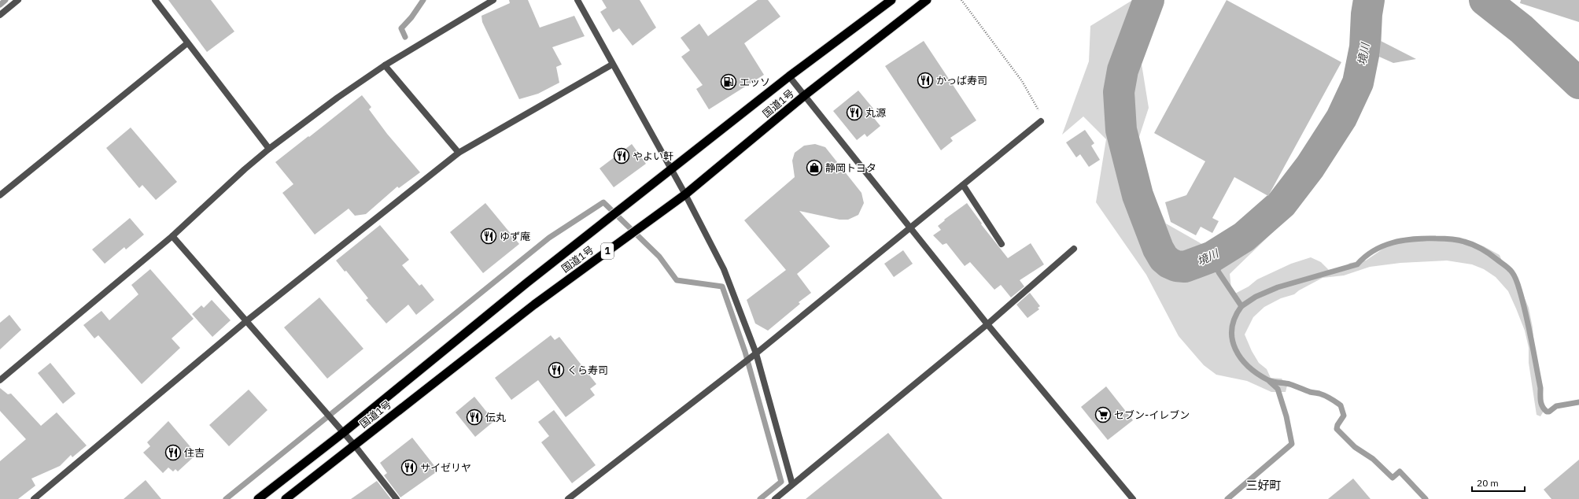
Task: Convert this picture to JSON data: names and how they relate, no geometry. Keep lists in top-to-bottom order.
{
  "streets": {
    "highway": ["国道1号", "1"]
  },
  "districts": ["三好町"],
  "water": ["境川"],
  "places": {
    "restaurant": [
      "かっぱ寿司",
      "丸源",
      "やよい軒",
      "ゆず庵",
      "くら寿司",
      "伝丸",
      "住吉",
      "サイゼリヤ"
    ],
    "fuel station": ["エッソ"],
    "shop": ["静岡トヨタ"],
    "supermarket": ["セブン-イレブン"]
  },
  "scale_bar": "20 m"
}
